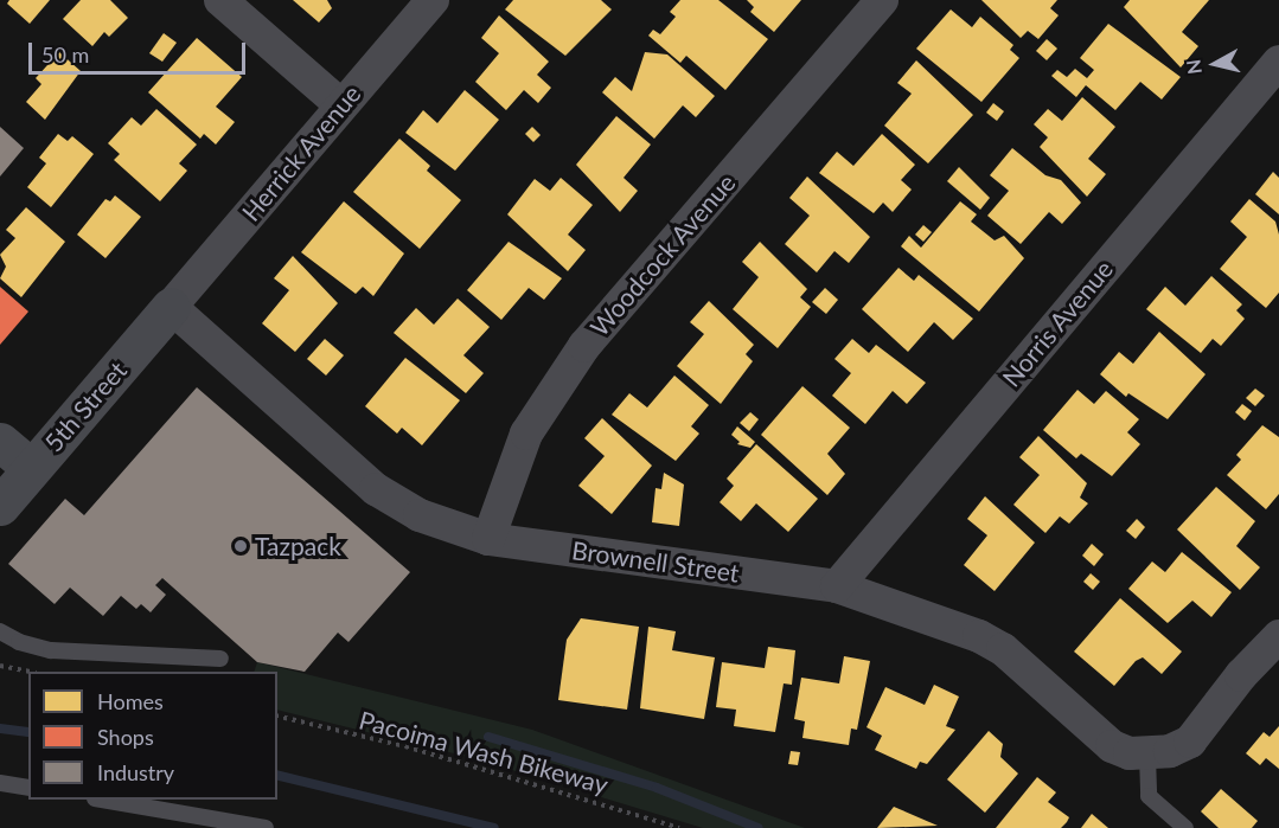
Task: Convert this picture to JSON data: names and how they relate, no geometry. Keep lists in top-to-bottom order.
{
  "streets": {
    "street": [
      "Herrick Avenue",
      "Woodcock Avenue",
      "Norris Avenue",
      "5th Street",
      "Brownell Street"
    ],
    "path": ["Pacoima Wash Bikeway"]
  },
  "crossings": [
    ["Herrick Avenue", "5th Street"],
    ["Herrick Avenue", "Brownell Street"],
    ["Woodcock Avenue", "Brownell Street"],
    ["Norris Avenue", "Brownell Street"],
    ["5th Street", "Brownell Street"]
  ],
  "places": ["Tazpack"],
  "legend": ["Homes", "Shops", "Industry"],
  "scale_bar": "50 m",
  "north": "left"
}
